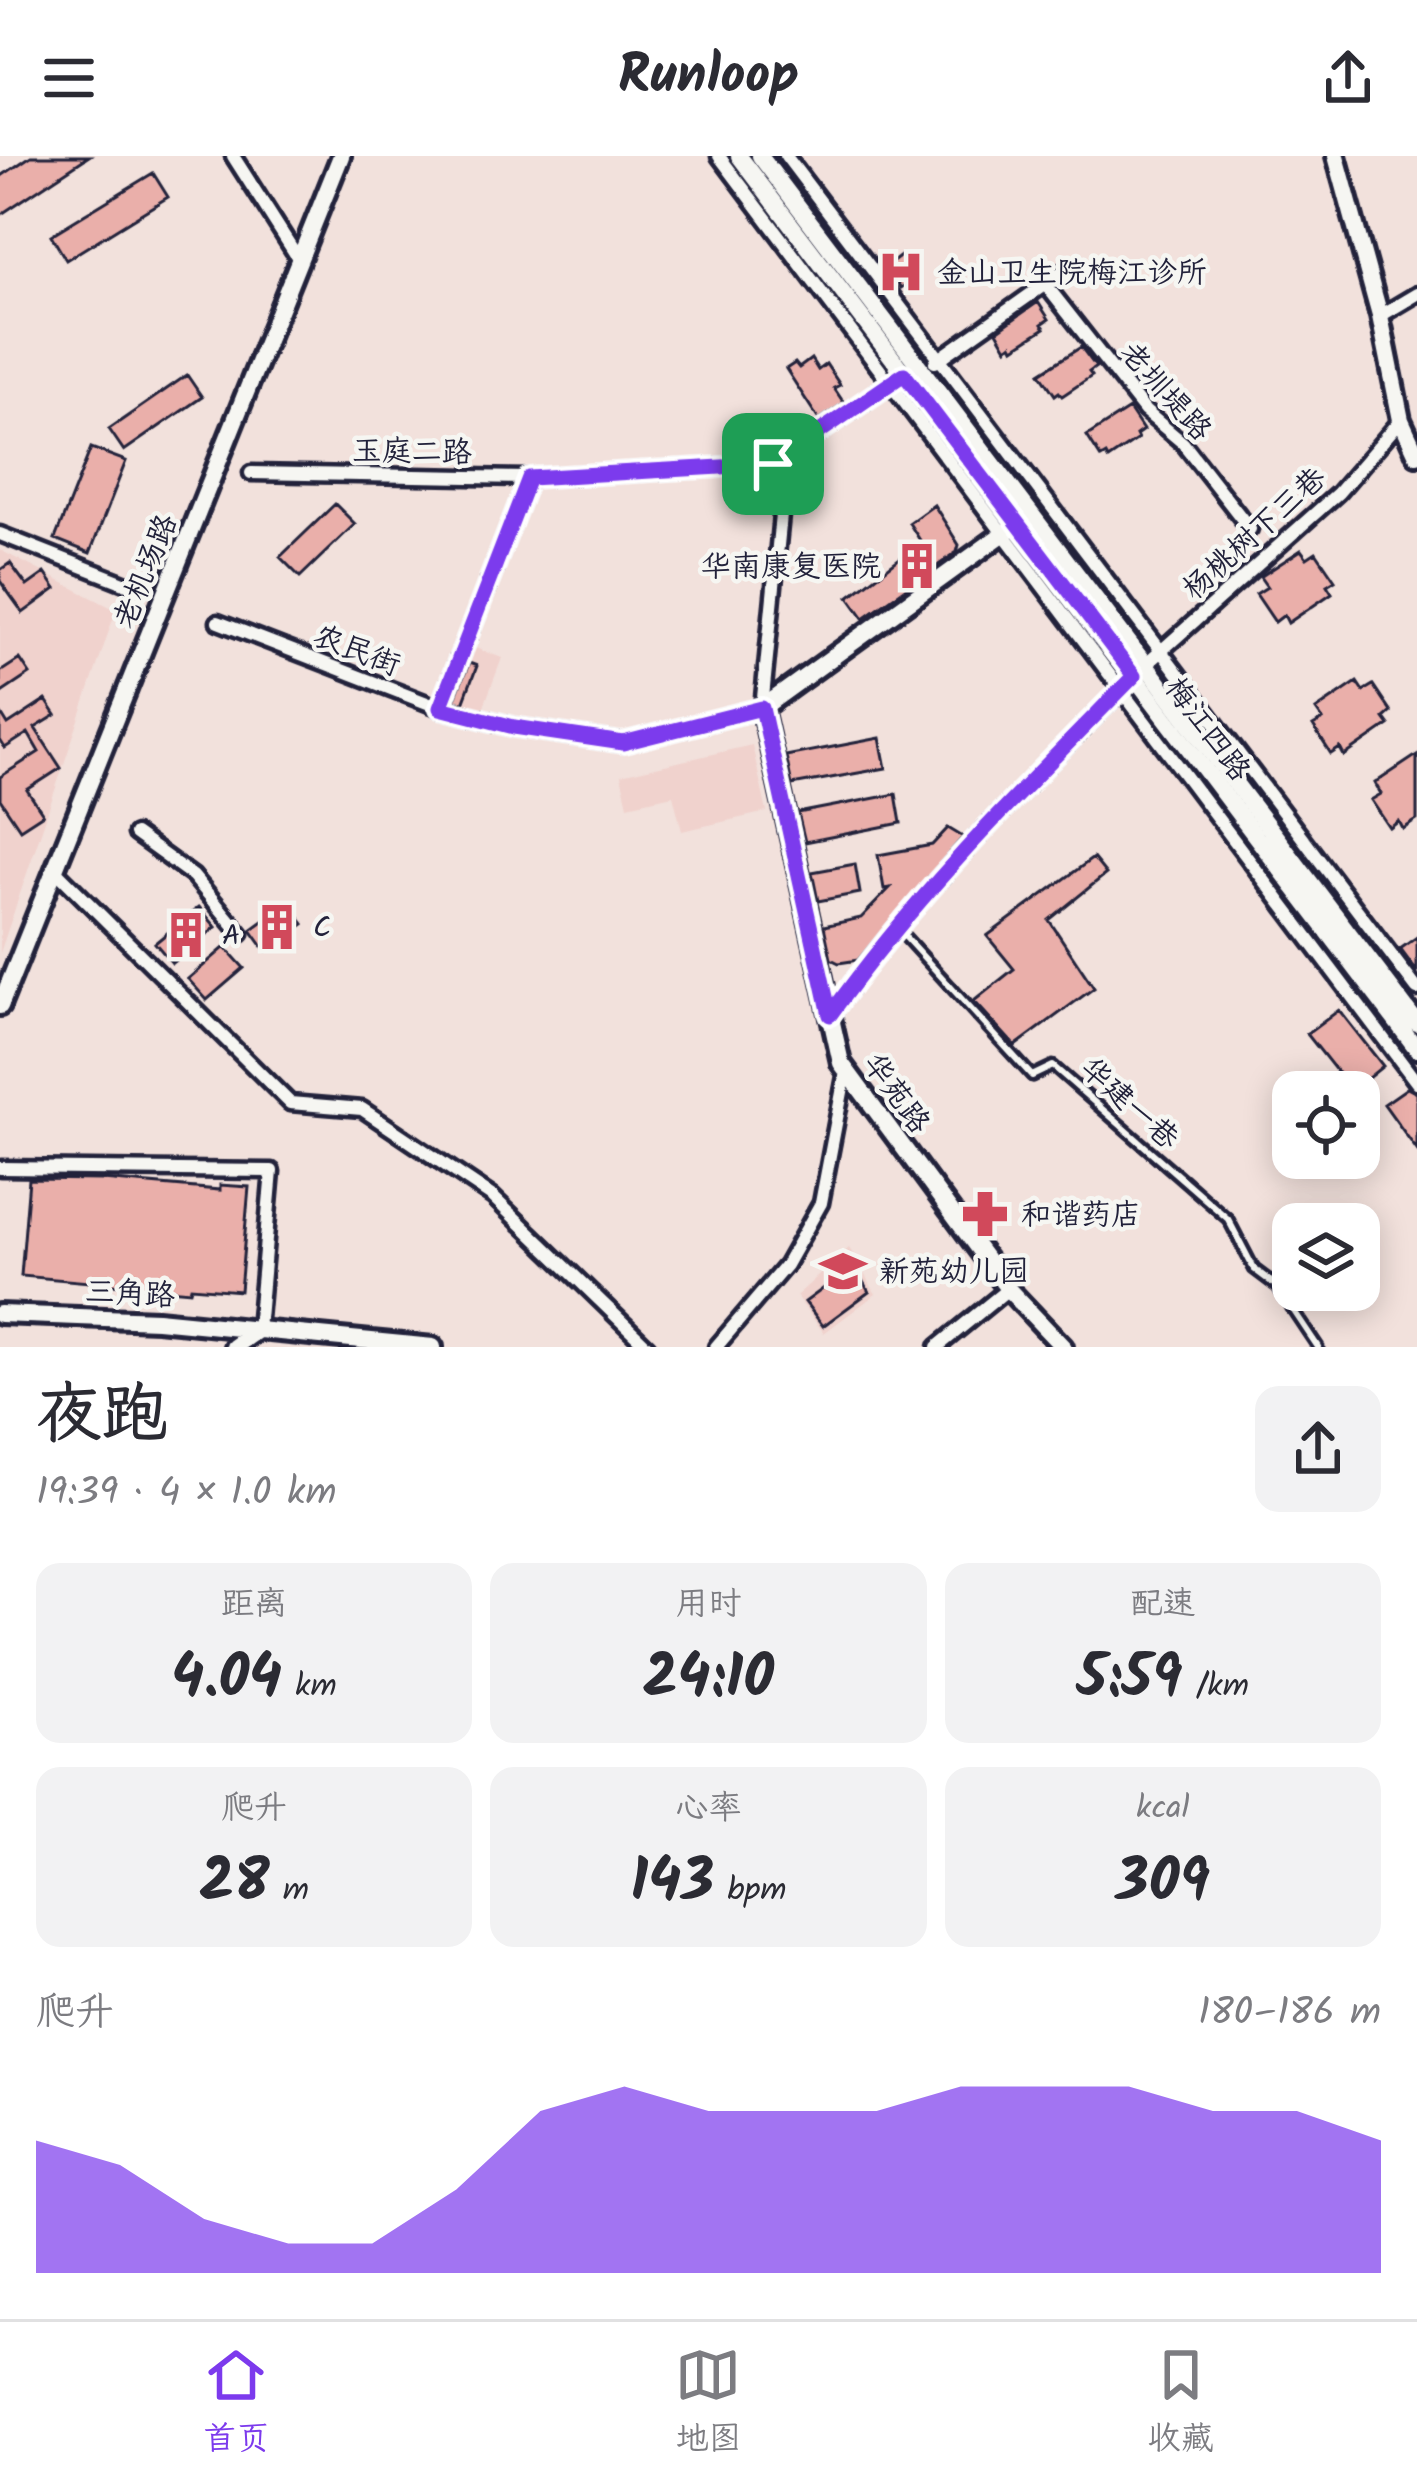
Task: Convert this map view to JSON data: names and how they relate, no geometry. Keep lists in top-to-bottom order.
{
  "streets": {
    "street": [
      "老圳堤路",
      "玉庭二路",
      "杨桃树下三巷",
      "老机场路",
      "农民街",
      "梅江四路",
      "华苑路",
      "三角路"
    ],
    "lane": ["华建一巷"]
  },
  "crossings": [
    ["老圳堤路", "玉庭二路"],
    ["玉庭二路", "梅江四路"],
    ["杨桃树下三巷", "梅江四路"],
    ["杨桃树下三巷", "华苑路"],
    ["杨桃树下三巷", "华建一巷"],
    ["农民街", "华苑路"]
  ],
  "places": {
    "hospital": ["金山卫生院梅江诊所"],
    "building": ["华南康复医院", "C", "A"],
    "pharmacy": ["和谐药店"],
    "school or university": ["新苑幼儿园"]
  },
  "page": {
    "header": "Runloop",
    "heading": ["夜跑", "19:39 · 4 × 1.0 km"],
    "stats": [
      ["距离", "4.04 km"],
      ["用时", "24:10"],
      ["配速", "5:59 /km"],
      ["爬升", "28 m"],
      ["心率", "143 bpm"],
      ["kcal", "309"]
    ],
    "chart": ["爬升", "180–186 m"],
    "tabs": ["首页", "地图", "收藏"]
  }
}
